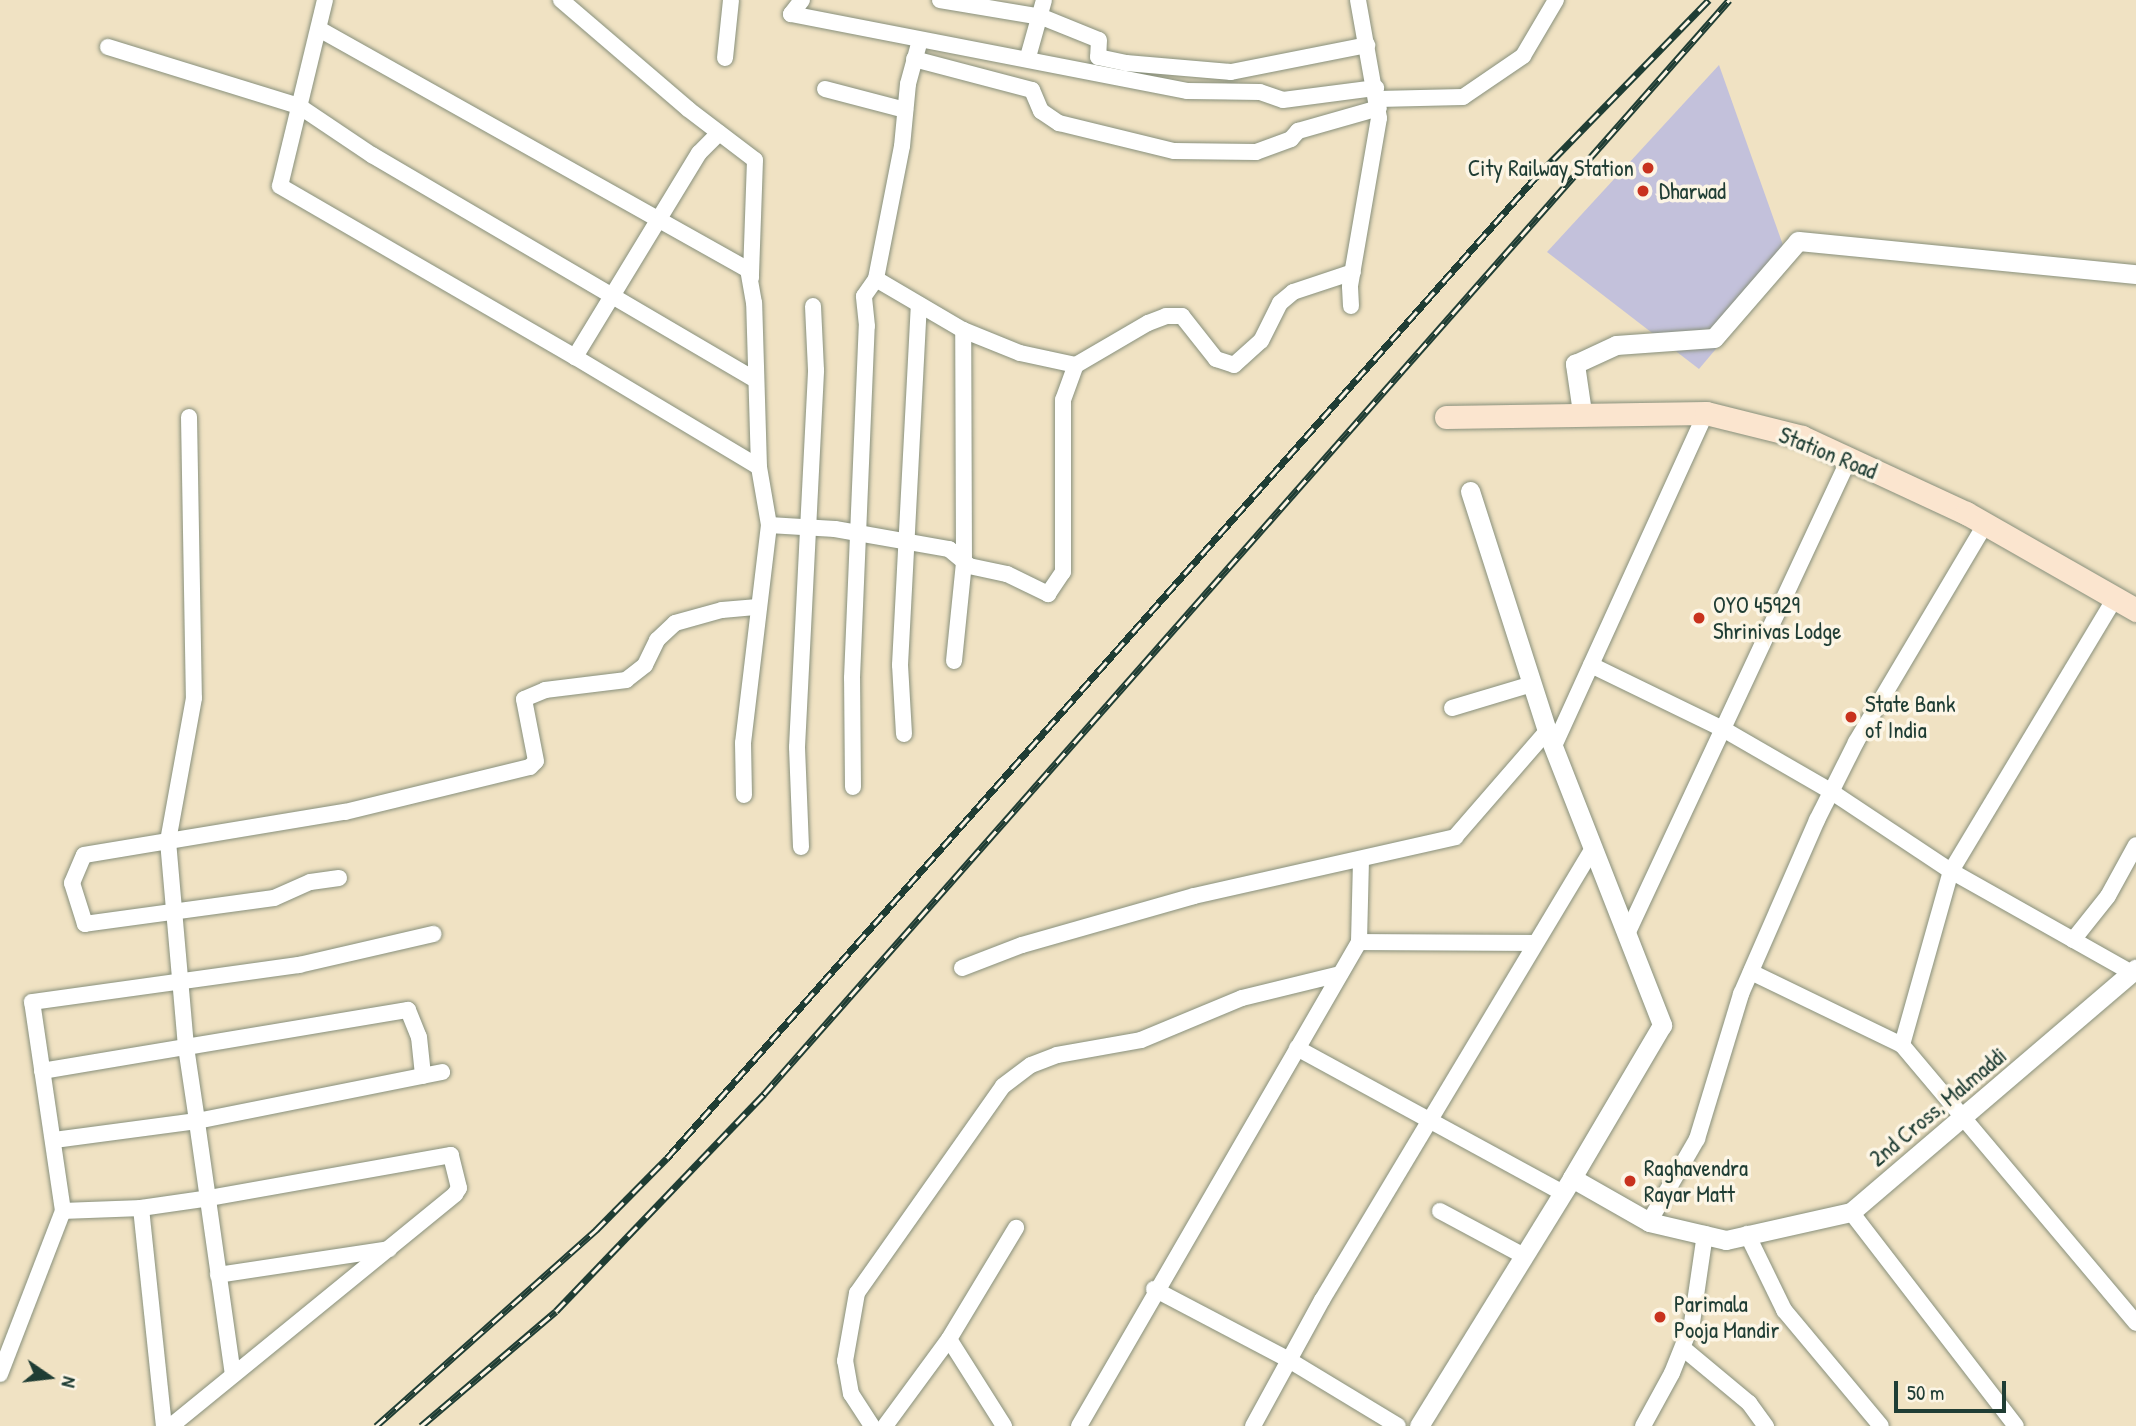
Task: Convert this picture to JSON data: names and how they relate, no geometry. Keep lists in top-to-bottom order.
{
  "streets": {
    "main road": ["Station Road"],
    "street": ["2nd Cross, Malmaddi"]
  },
  "places": [
    "City Railway Station",
    "Dharwad",
    "OYO 45929 Shrinivas Lodge",
    "State Bank of India",
    "Raghavendra Rayar Matt",
    "Parimala Pooja Mandir"
  ],
  "scale_bar": "50 m",
  "north": "right"
}
